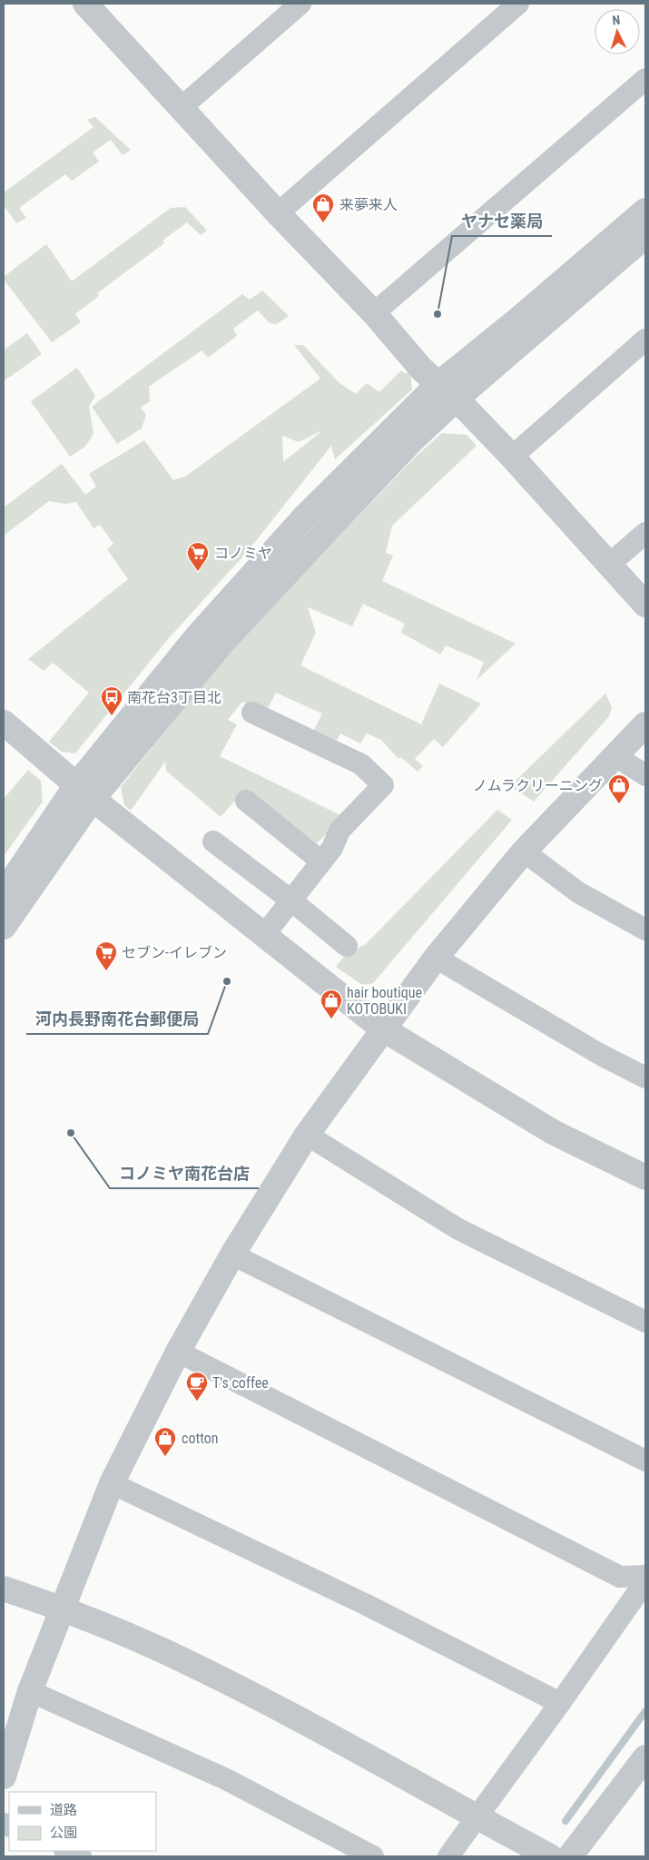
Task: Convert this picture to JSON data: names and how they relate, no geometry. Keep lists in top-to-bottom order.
{
  "places": {
    "shop": [
      "来夢来人",
      "ノムラクリーニング",
      "hair boutique KOTOBUKI",
      "cotton"
    ],
    "other": ["ヤナセ薬局", "河内長野南花台郵便局", "コノミヤ南花台店"],
    "supermarket": ["コノミヤ", "セブン-イレブン"],
    "bus stop": ["南花台3丁目北"],
    "cafe": ["T's coffee"]
  },
  "legend": ["道路", "公園"],
  "north": "top"
}
